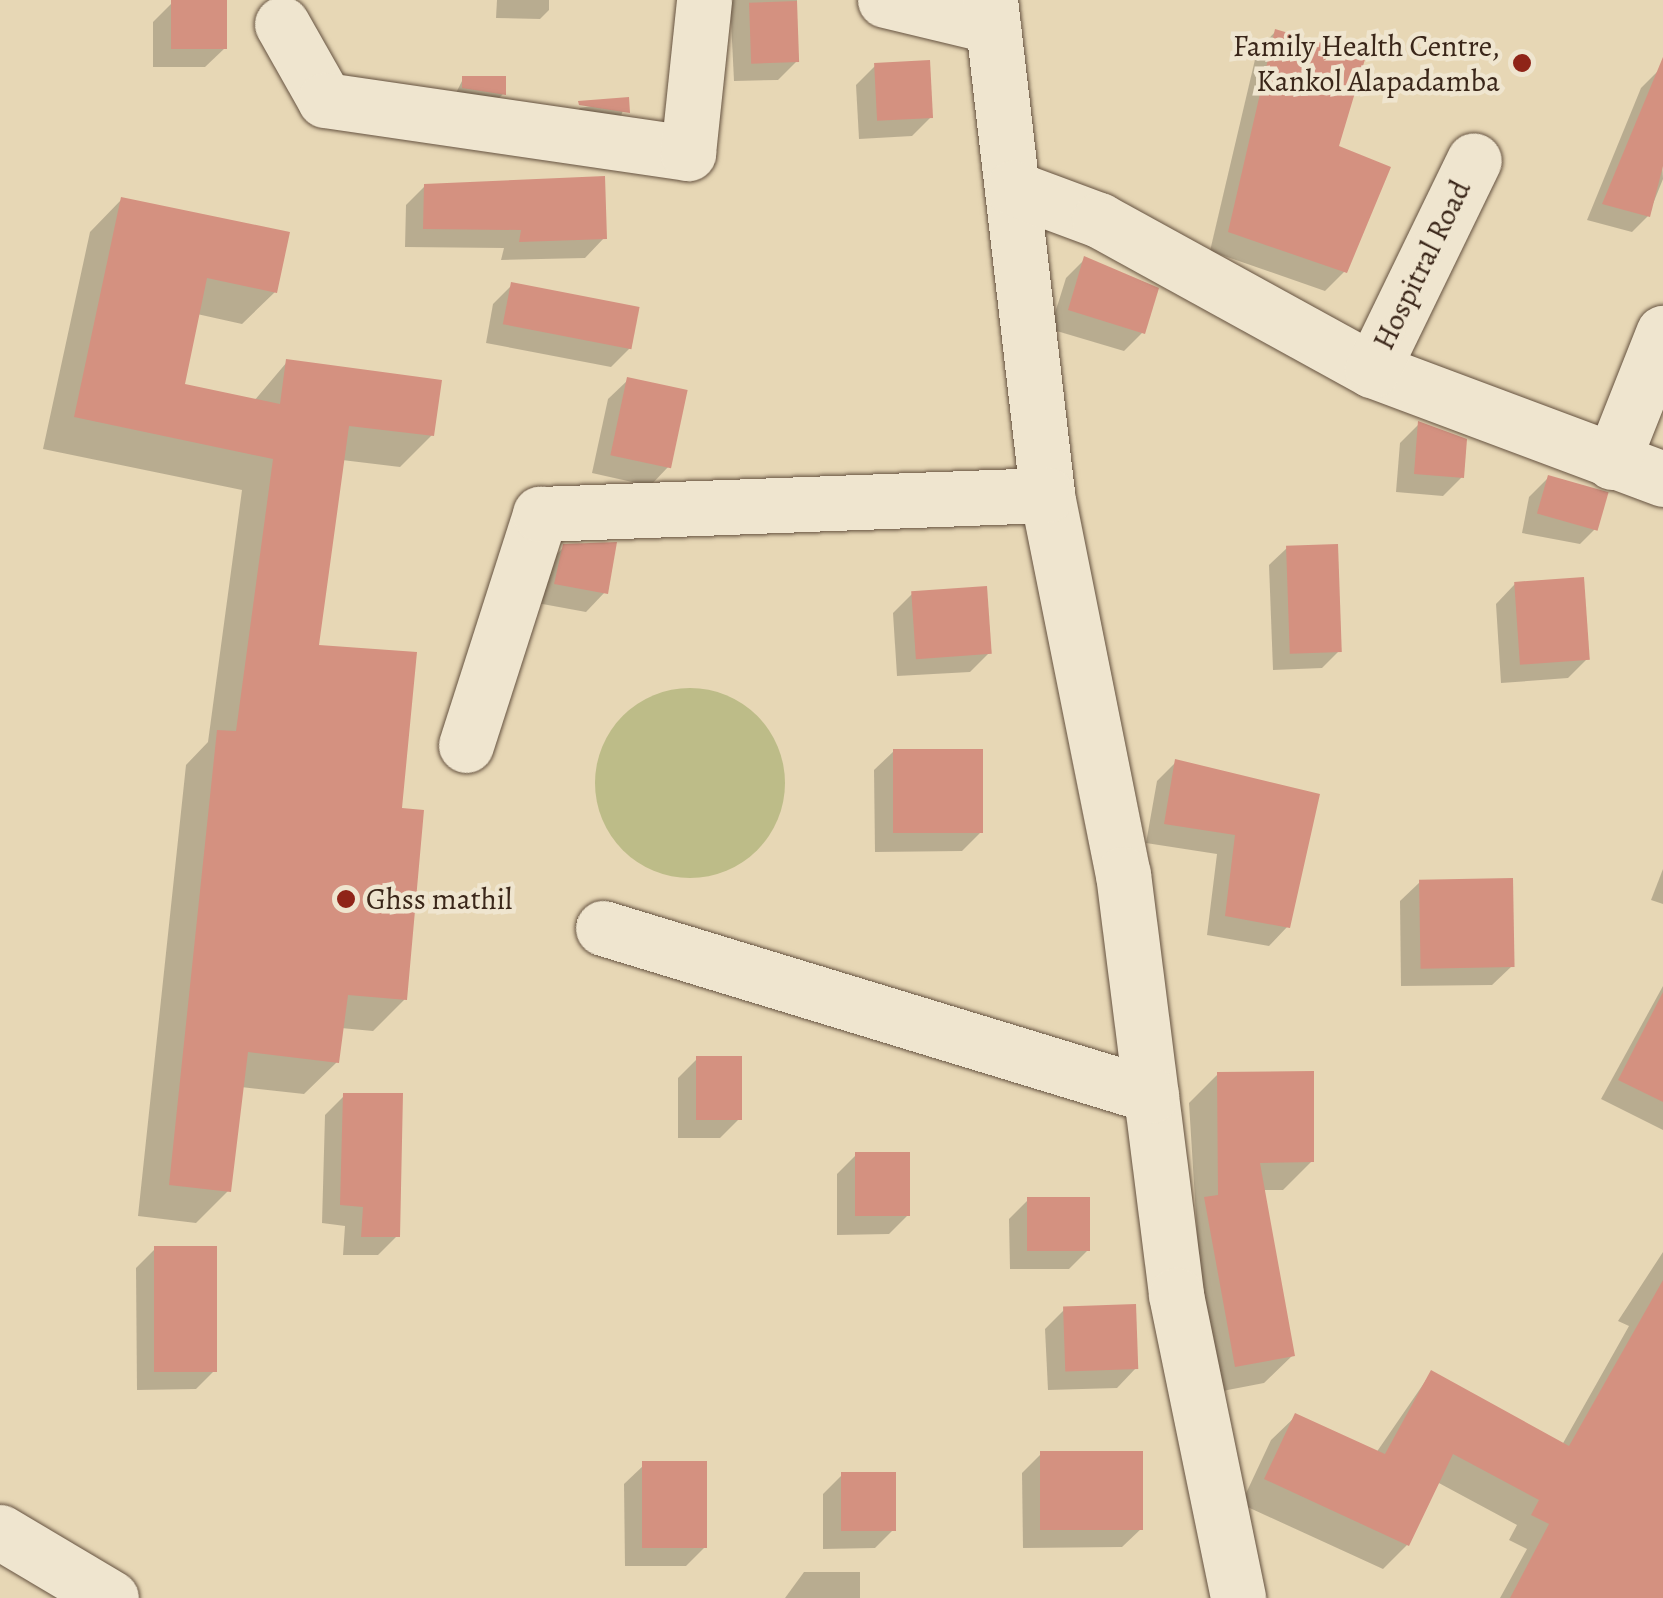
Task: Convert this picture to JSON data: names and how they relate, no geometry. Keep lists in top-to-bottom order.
{
  "streets": {
    "street": ["Hospitral Road"]
  },
  "places": ["Family Health Centre, Kankol Alapadamba", "Ghss mathil"]
}
